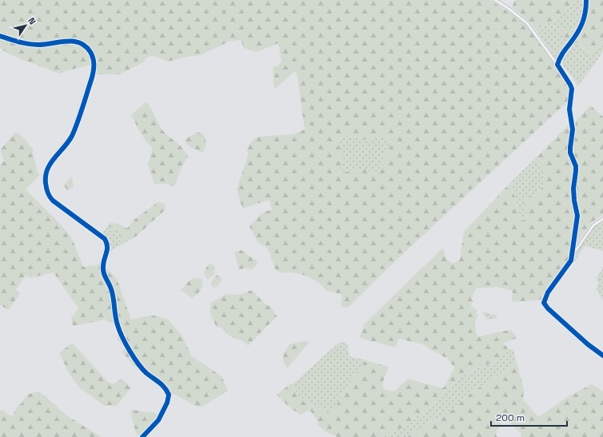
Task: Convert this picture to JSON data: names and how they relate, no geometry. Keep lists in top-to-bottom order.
{
  "scale_bar": "200 m",
  "north": "top right"
}
